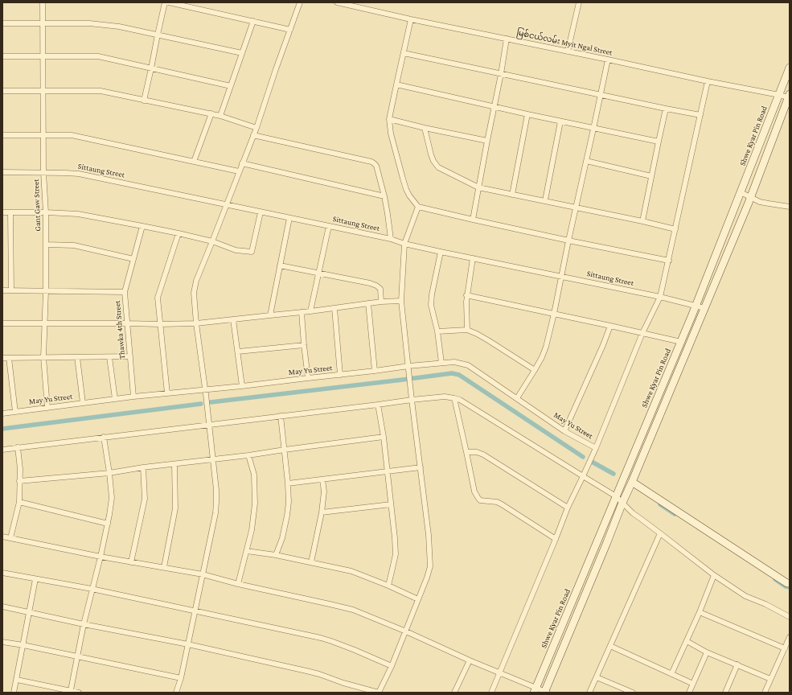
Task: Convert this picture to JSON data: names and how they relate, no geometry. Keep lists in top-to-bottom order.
{
  "streets": {
    "street": [
      "မြစ်ငယ်လမ်း Myit Ngal Street",
      "Shwe Kyar Pin Road",
      "Sittaung Street",
      "Gant Gaw Street",
      "Thawka 4th Street",
      "May Yu Street"
    ]
  },
  "crossings": [
    ["မြစ်ငယ်လမ်း Myit Ngal Street", "Shwe Kyar Pin Road"],
    ["Shwe Kyar Pin Road", "Sittaung Street"],
    ["Sittaung Street", "Gant Gaw Street"],
    ["Gant Gaw Street", "May Yu Street"],
    ["Thawka 4th Street", "May Yu Street"]
  ]
}
